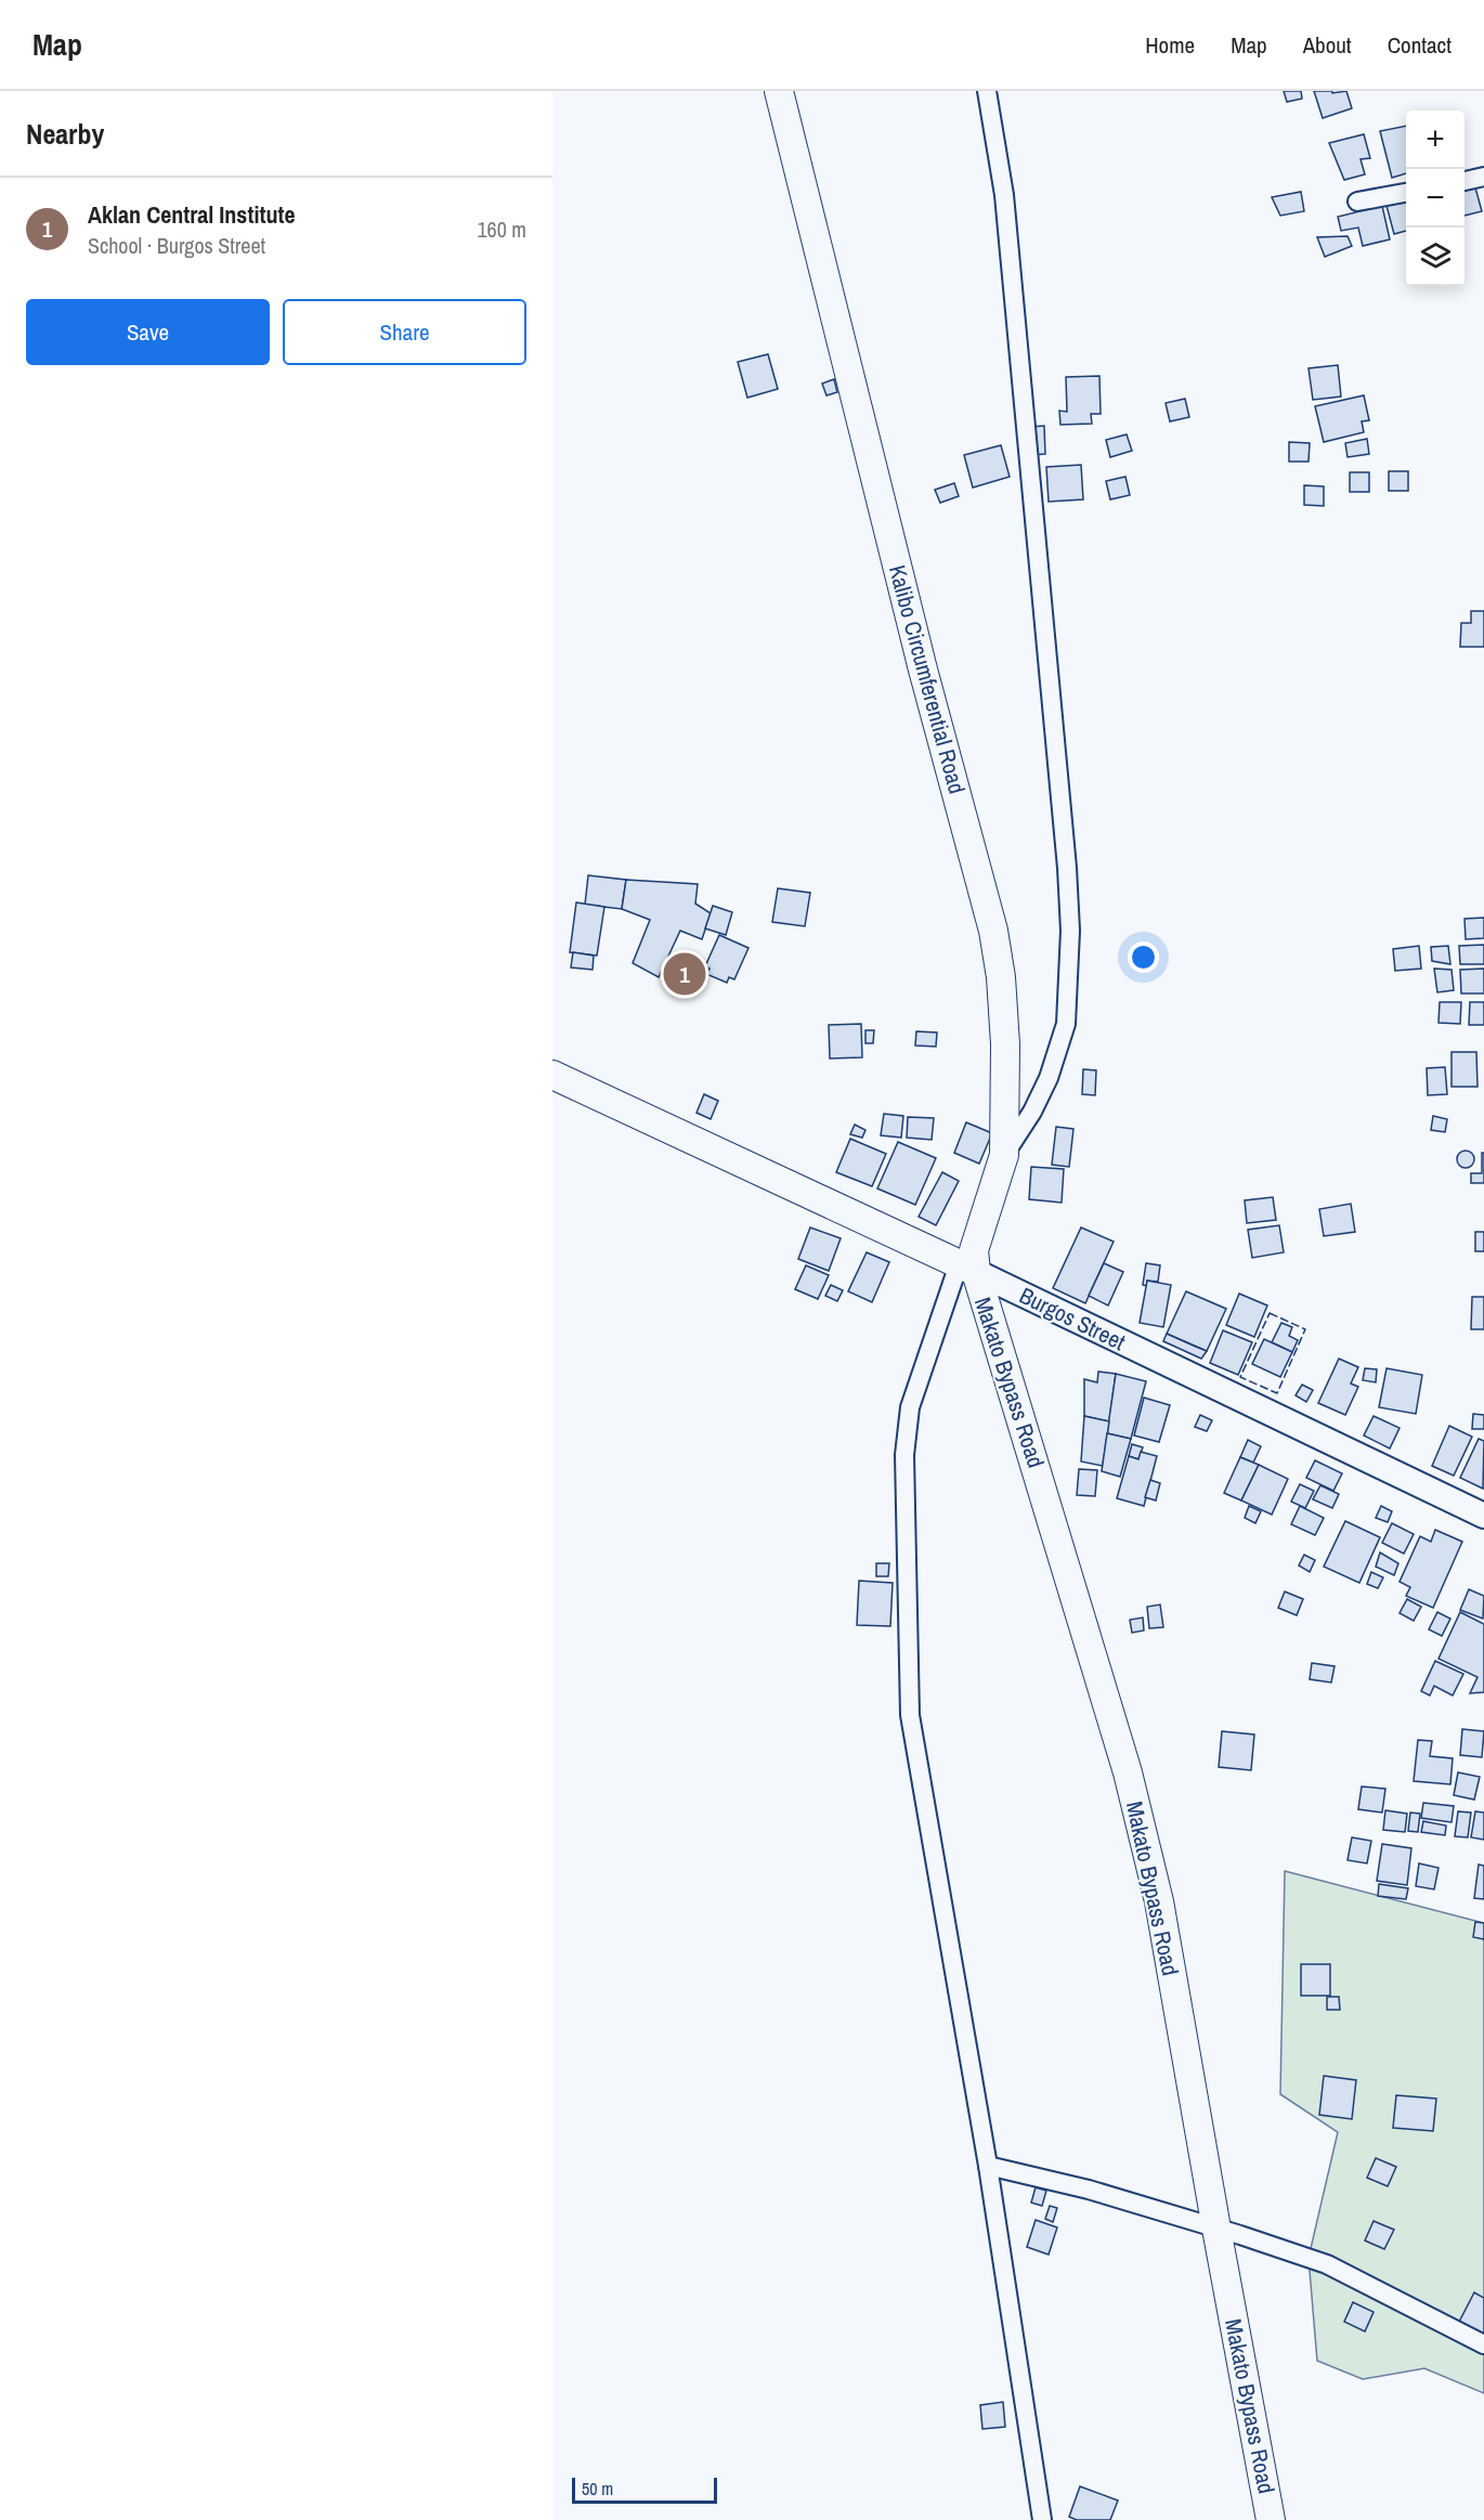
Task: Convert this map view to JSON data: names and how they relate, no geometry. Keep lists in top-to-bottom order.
{
  "streets": {
    "main road": ["Kalibo Circumferential Road", "Burgos Street", "Makato Bypass Road"]
  },
  "crossings": [
    ["Kalibo Circumferential Road", "Burgos Street"],
    ["Kalibo Circumferential Road", "Makato Bypass Road"],
    ["Burgos Street", "Makato Bypass Road"]
  ],
  "scale_bar": "50 m",
  "page": {
    "header": "Map",
    "nav": [
      "Home",
      "Map",
      "About",
      "Contact"
    ],
    "heading": "Nearby",
    "map_buttons": ["+", "−"],
    "list": [
      {
        "mark": "1",
        "name": "Aklan Central Institute",
        "note": "School · Burgos Street",
        "value": "160 m"
      }
    ],
    "buttons": ["Save", "Share"],
    "pins": "1",
    "scale": "50 m"
  }
}
